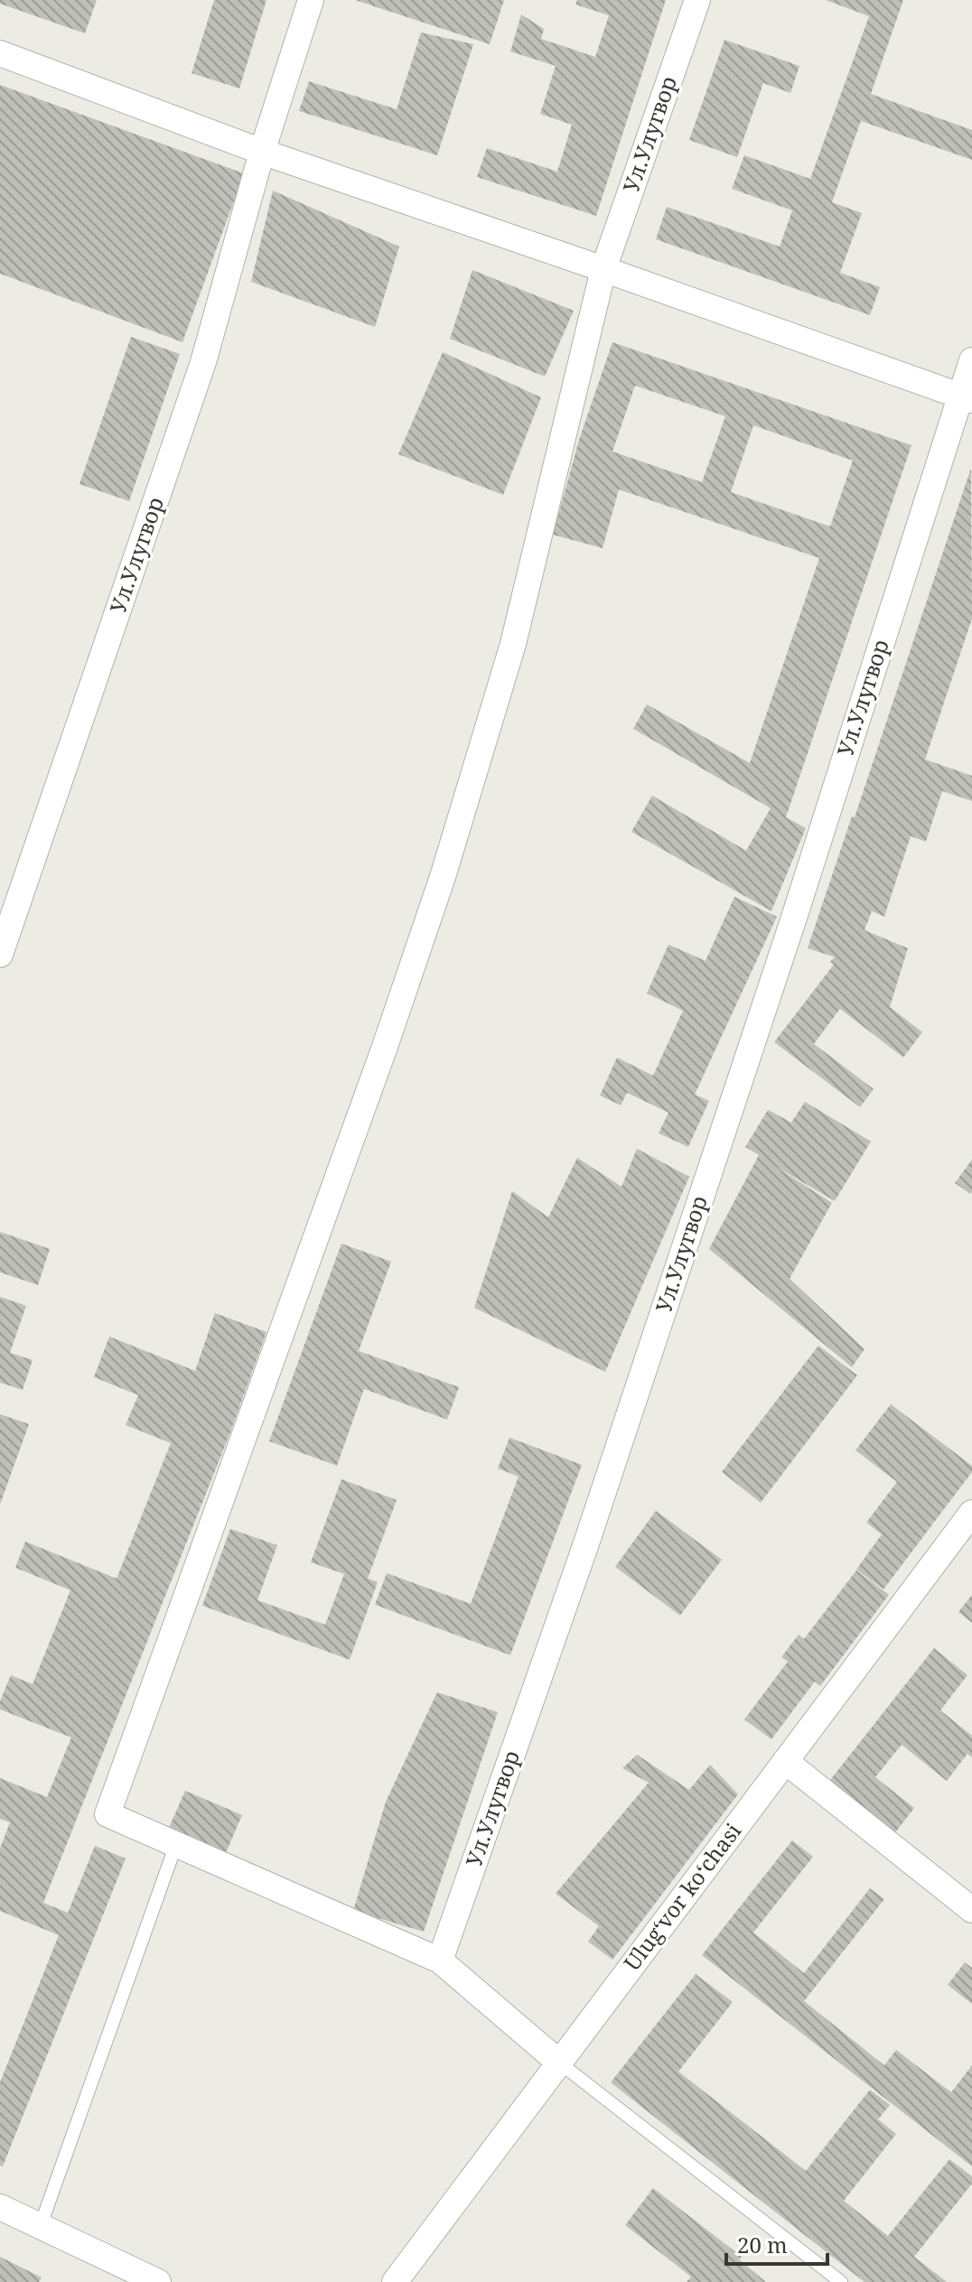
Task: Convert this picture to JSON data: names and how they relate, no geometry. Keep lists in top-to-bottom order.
{
  "streets": {
    "street": ["Ул.Улугвор", "Ulugʻvor koʻchasi"]
  },
  "scale_bar": "20 m"
}
